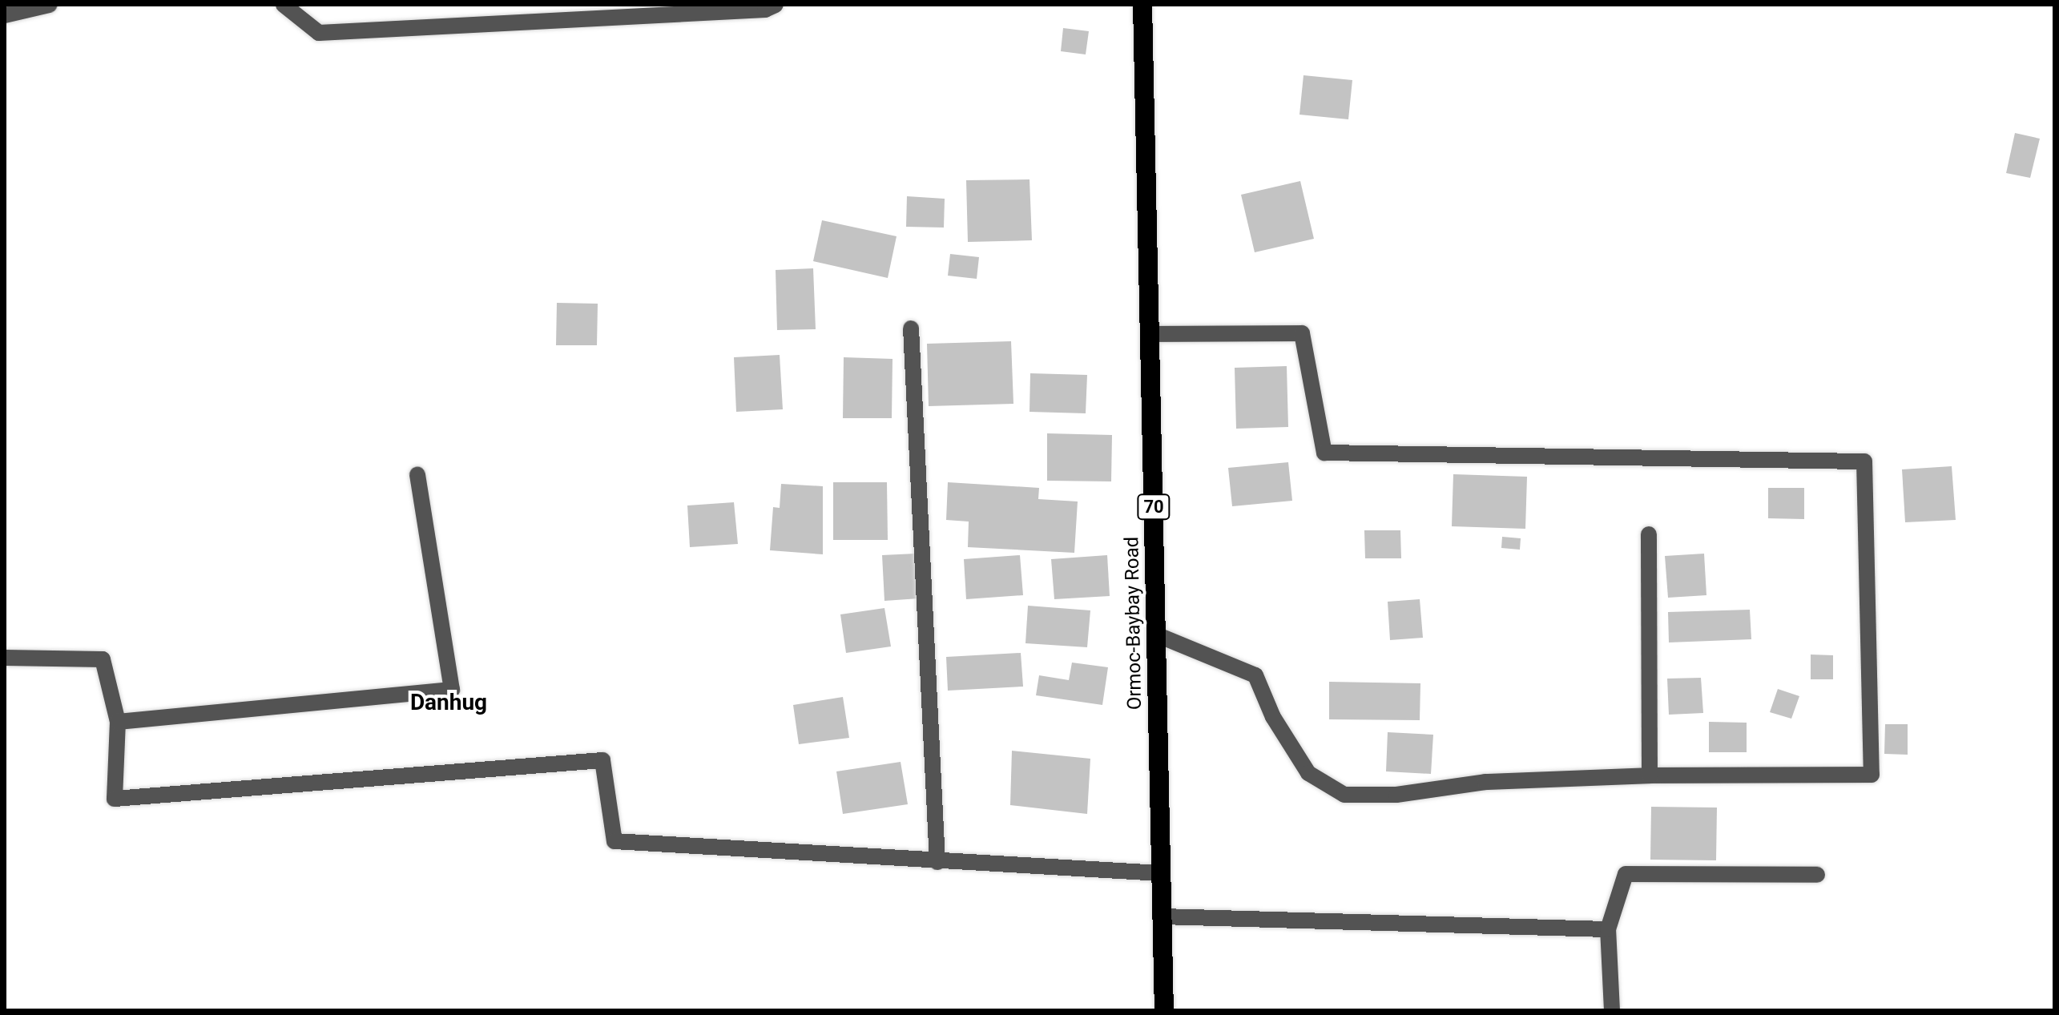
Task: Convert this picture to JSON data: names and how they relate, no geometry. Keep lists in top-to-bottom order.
{
  "streets": {
    "highway": ["70", "Ormoc-Baybay Road"]
  },
  "districts": ["Danhug"]
}
